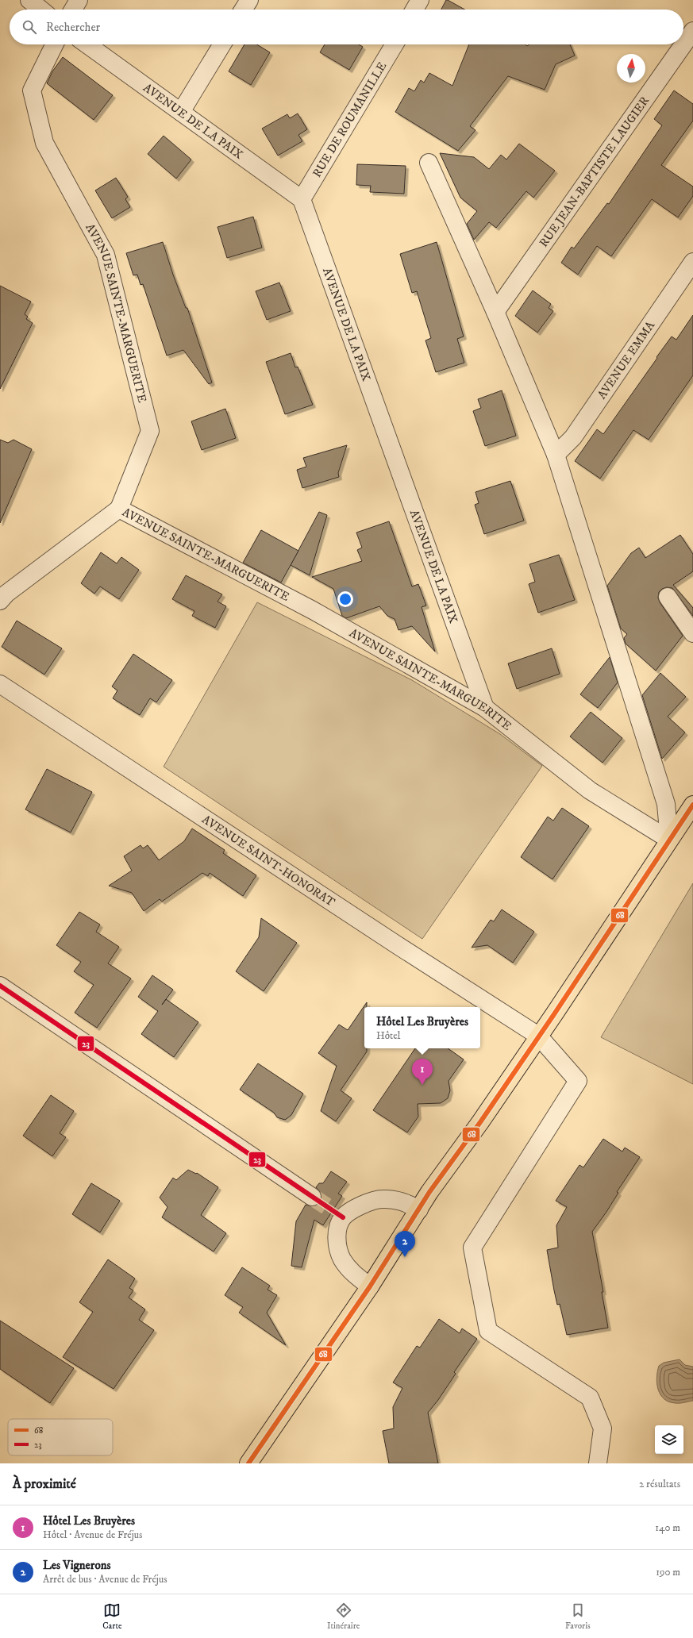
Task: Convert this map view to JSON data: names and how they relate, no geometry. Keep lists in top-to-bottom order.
{
  "streets": {
    "street": [
      "RUE DE ROUMANILLE",
      "AVENUE DE LA PAIX",
      "RUE JEAN-BAPTISTE LAUGIER",
      "AVENUE SAINTE-MARGUERITE",
      "AVENUE EMMA",
      "AVENUE SAINT-HONORAT"
    ]
  },
  "crossings": [
    ["RUE DE ROUMANILLE", "AVENUE DE LA PAIX"],
    ["AVENUE DE LA PAIX", "AVENUE SAINTE-MARGUERITE"]
  ],
  "lines": ["transit line 68", "transit line 23"],
  "legend": ["68", "23"],
  "north": "top",
  "page": {
    "search": "Rechercher",
    "popup": ["Hôtel Les Bruyères", "Hôtel"],
    "pins": ["1", "2"],
    "heading": ["À proximité", "2 résultats"],
    "list": [
      {
        "mark": "1",
        "name": "Hôtel Les Bruyères",
        "note": "Hôtel · Avenue de Fréjus",
        "value": "140 m"
      },
      {
        "mark": "2",
        "name": "Les Vignerons",
        "note": "Arrêt de bus · Avenue de Fréjus",
        "value": "190 m"
      }
    ],
    "nav": ["Carte", "Itinéraire", "Favoris"]
  }
}
